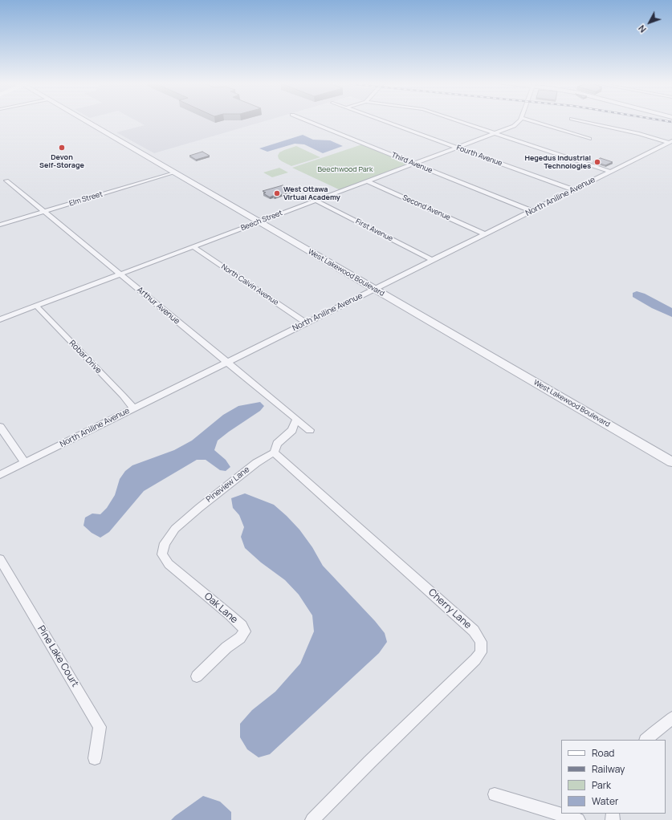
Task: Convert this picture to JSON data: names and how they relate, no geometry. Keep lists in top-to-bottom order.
{
  "streets": {
    "street": [
      "Fourth Avenue",
      "Third Avenue",
      "North Aniline Avenue",
      "Elm Street",
      "Second Avenue",
      "Beech Street",
      "First Avenue",
      "West Lakewood Boulevard",
      "North Calvin Avenue",
      "Arthur Avenue",
      "Robar Drive",
      "Pineview Lane",
      "Oak Lane",
      "Cherry Lane",
      "Pine Lake Court"
    ]
  },
  "crossings": [
    ["Fourth Avenue", "North Aniline Avenue"],
    ["Fourth Avenue", "Beech Street"],
    ["Third Avenue", "North Aniline Avenue"],
    ["Third Avenue", "Beech Street"],
    ["North Aniline Avenue", "Second Avenue"],
    ["North Aniline Avenue", "First Avenue"],
    ["North Aniline Avenue", "West Lakewood Boulevard"],
    ["North Aniline Avenue", "North Calvin Avenue"],
    ["North Aniline Avenue", "Arthur Avenue"],
    ["North Aniline Avenue", "Robar Drive"],
    ["Elm Street", "West Lakewood Boulevard"],
    ["Elm Street", "Arthur Avenue"],
    ["Second Avenue", "Beech Street"],
    ["Beech Street", "First Avenue"],
    ["Beech Street", "West Lakewood Boulevard"],
    ["Beech Street", "North Calvin Avenue"],
    ["Beech Street", "Arthur Avenue"],
    ["Beech Street", "Robar Drive"],
    ["Arthur Avenue", "Pineview Lane"],
    ["Pineview Lane", "Oak Lane"],
    ["Pineview Lane", "Cherry Lane"]
  ],
  "parks": ["Beechwood Park"],
  "places": ["Devon Self-Storage", "Hegedus Industrial Technologies", "West Ottawa Virtual Academy"],
  "legend": [
    "Road",
    "Railway",
    "Park",
    "Water"
  ],
  "north": "bottom left"
}
